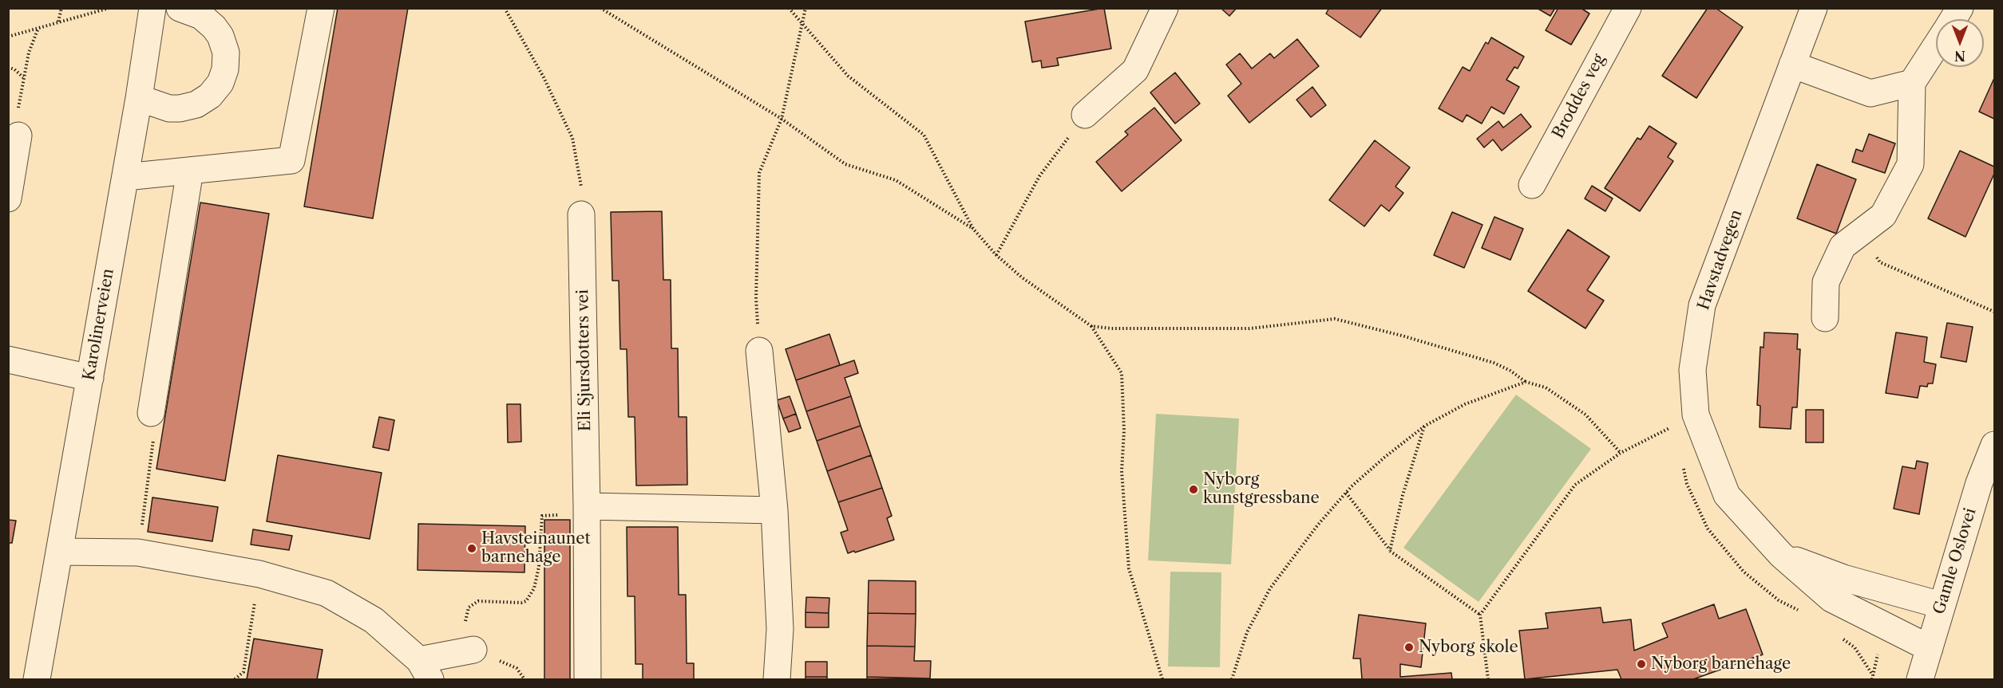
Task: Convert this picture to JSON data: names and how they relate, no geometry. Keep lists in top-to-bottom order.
{
  "streets": {
    "street": [
      "Broddes veg",
      "Havstadvegen",
      "Karolinerveien",
      "Eli Sjursdotters vei",
      "Gamle Oslovei"
    ]
  },
  "crossings": [
    ["Havstadvegen", "Gamle Oslovei"]
  ],
  "places": [
    "Nyborg kunstgressbane",
    "Havsteinaunet barnehage",
    "Nyborg skole",
    "Nyborg barnehage"
  ],
  "north": "bottom"
}
